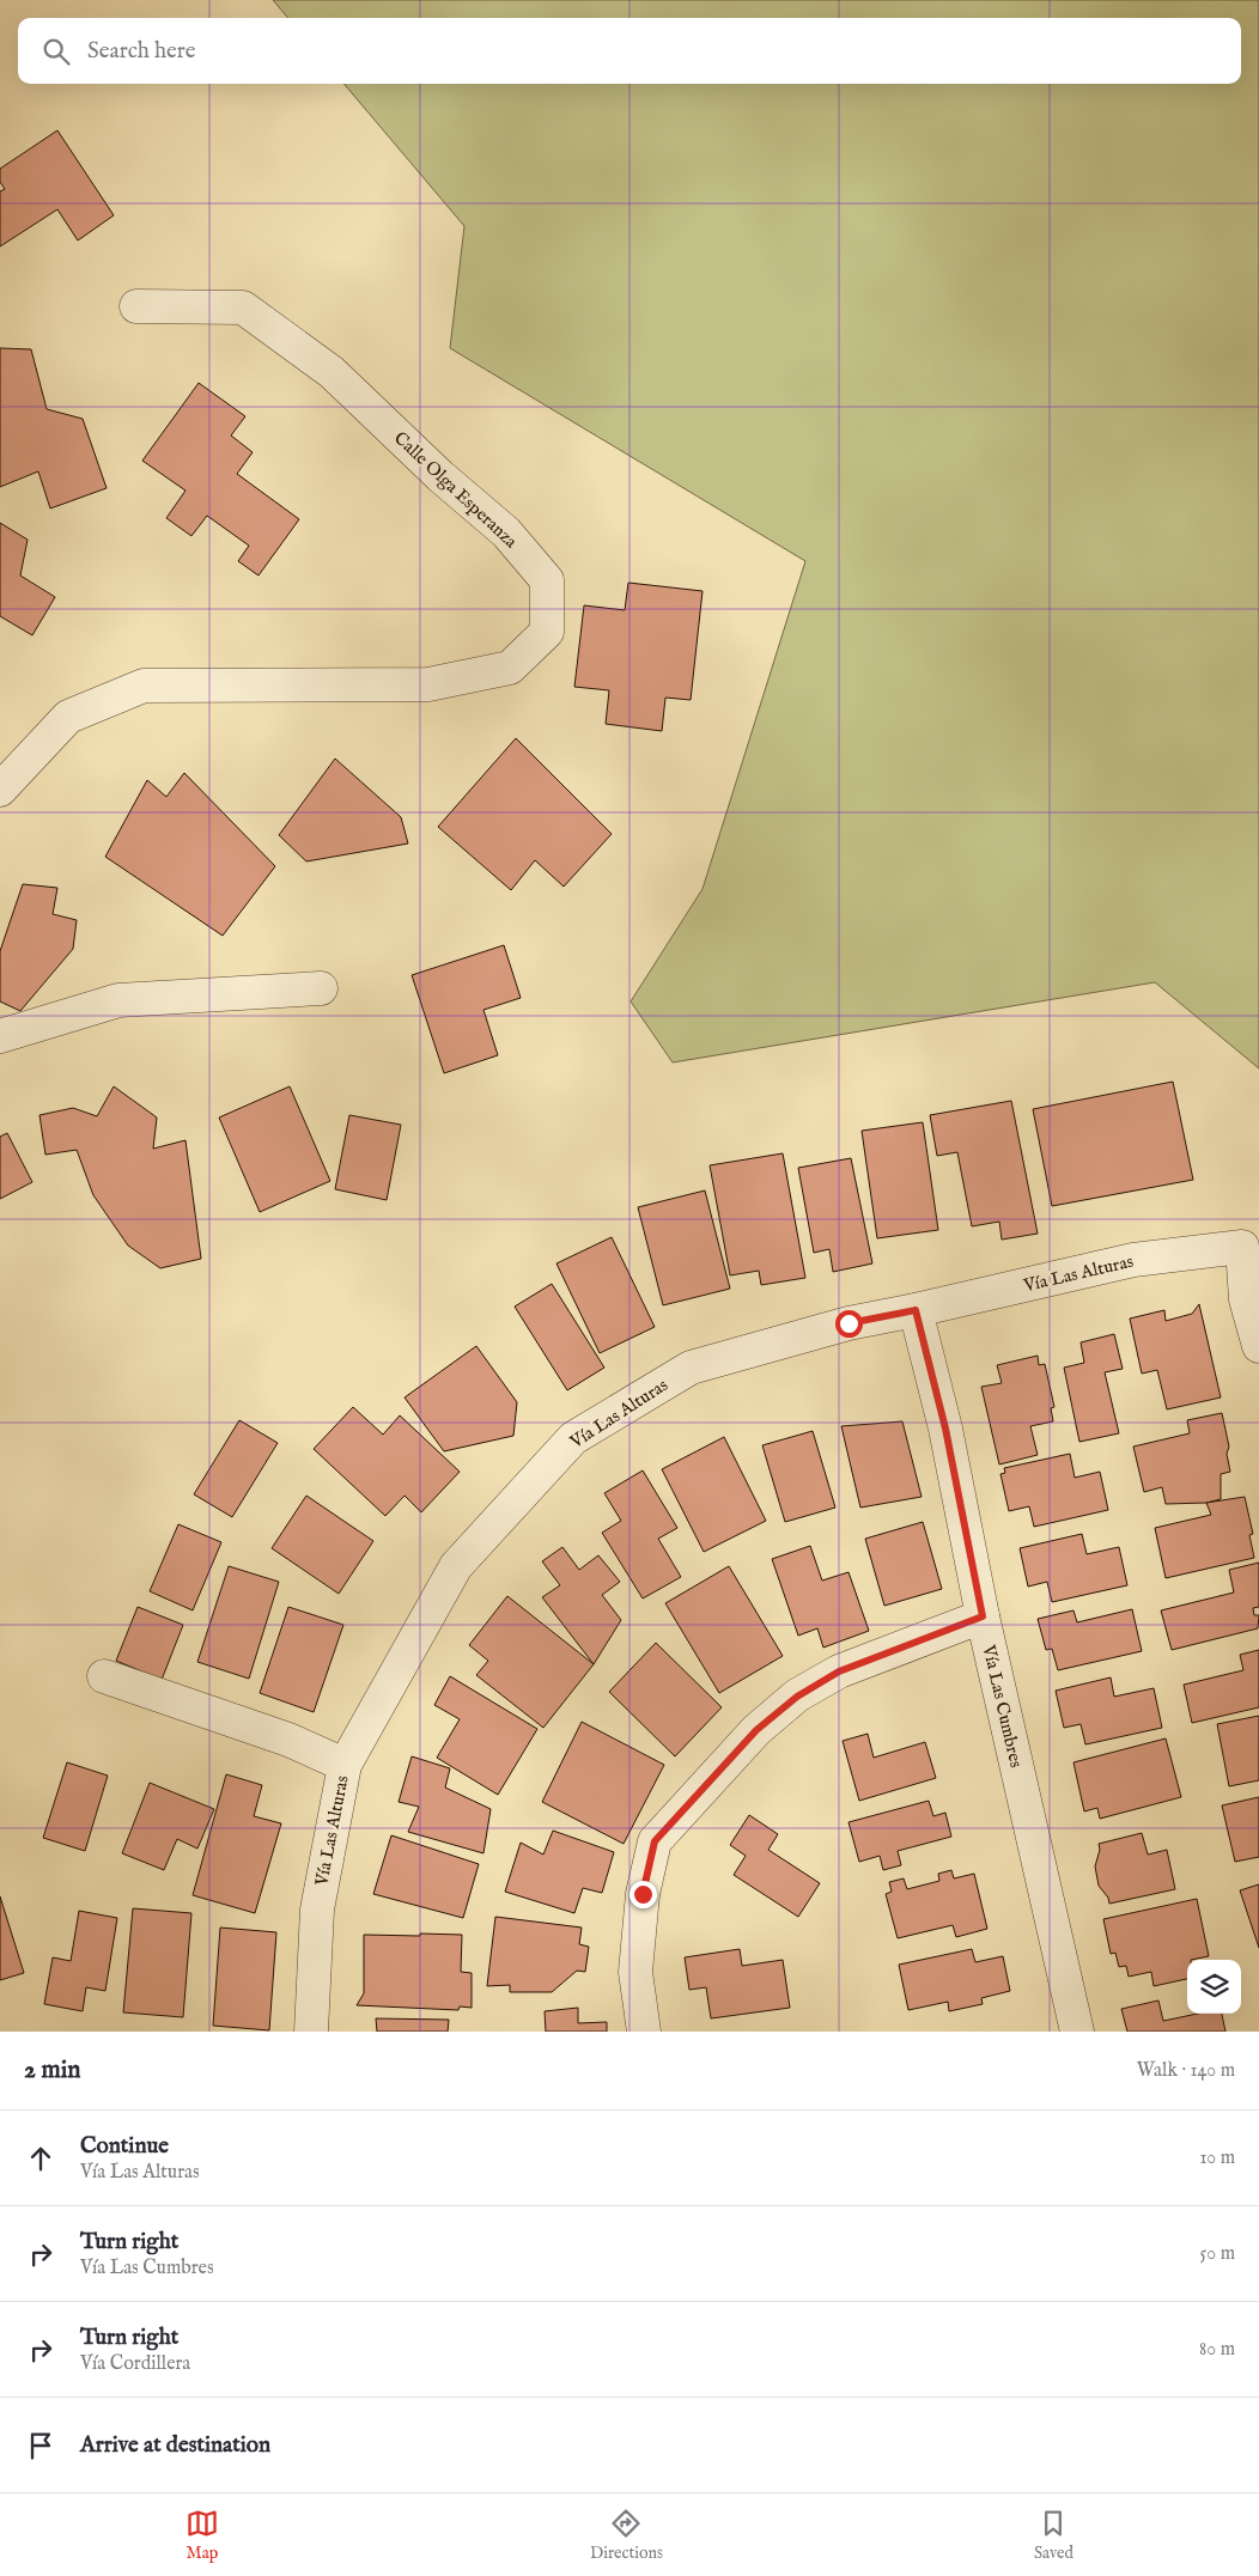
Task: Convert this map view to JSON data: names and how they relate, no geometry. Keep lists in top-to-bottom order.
{
  "streets": {
    "street": ["Calle Olga Esperanza", "Vía Las Alturas", "Vía Las Cumbres"]
  },
  "crossings": [
    ["Vía Las Alturas", "Vía Las Cumbres"]
  ],
  "page": {
    "search": "Search here",
    "heading": ["2 min", "Walk · 140 m"],
    "list": [
      ["Continue", "Vía Las Alturas", "10 m"],
      ["Turn right", "Vía Las Cumbres", "50 m"],
      ["Turn right", "Vía Cordillera", "80 m"],
      "Arrive at destination"
    ],
    "nav": ["Map", "Directions", "Saved"]
  }
}
